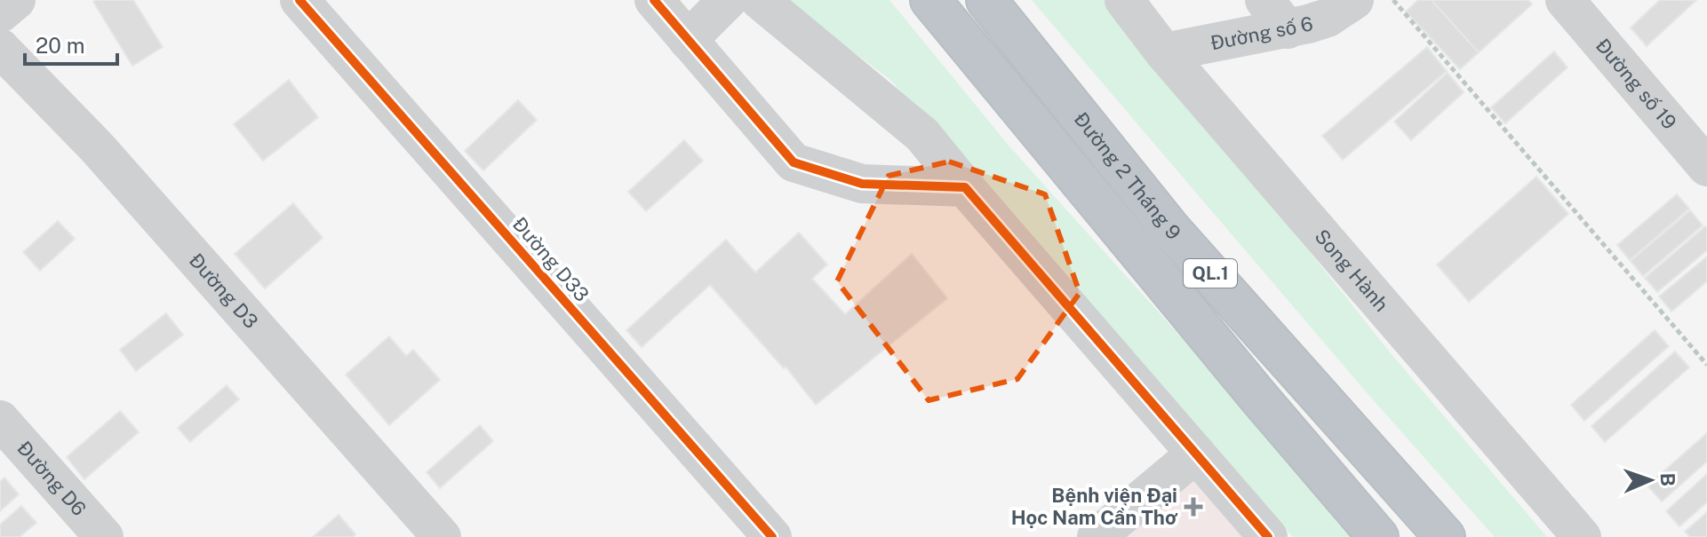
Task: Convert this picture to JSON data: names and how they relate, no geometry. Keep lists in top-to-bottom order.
{
  "streets": {
    "highway": ["Đường 2 Tháng 9", "QL.1"],
    "street": [
      "Đường số 6",
      "Đường số 19",
      "Đường D33",
      "Song Hành",
      "Đường D3",
      "Đường D6"
    ]
  },
  "crossings": [
    ["Đường số 6", "Song Hành"]
  ],
  "places": {
    "health": ["Bệnh viện Đại Học Nam Cần Thơ"]
  },
  "scale_bar": "20 m",
  "north": "right"
}
